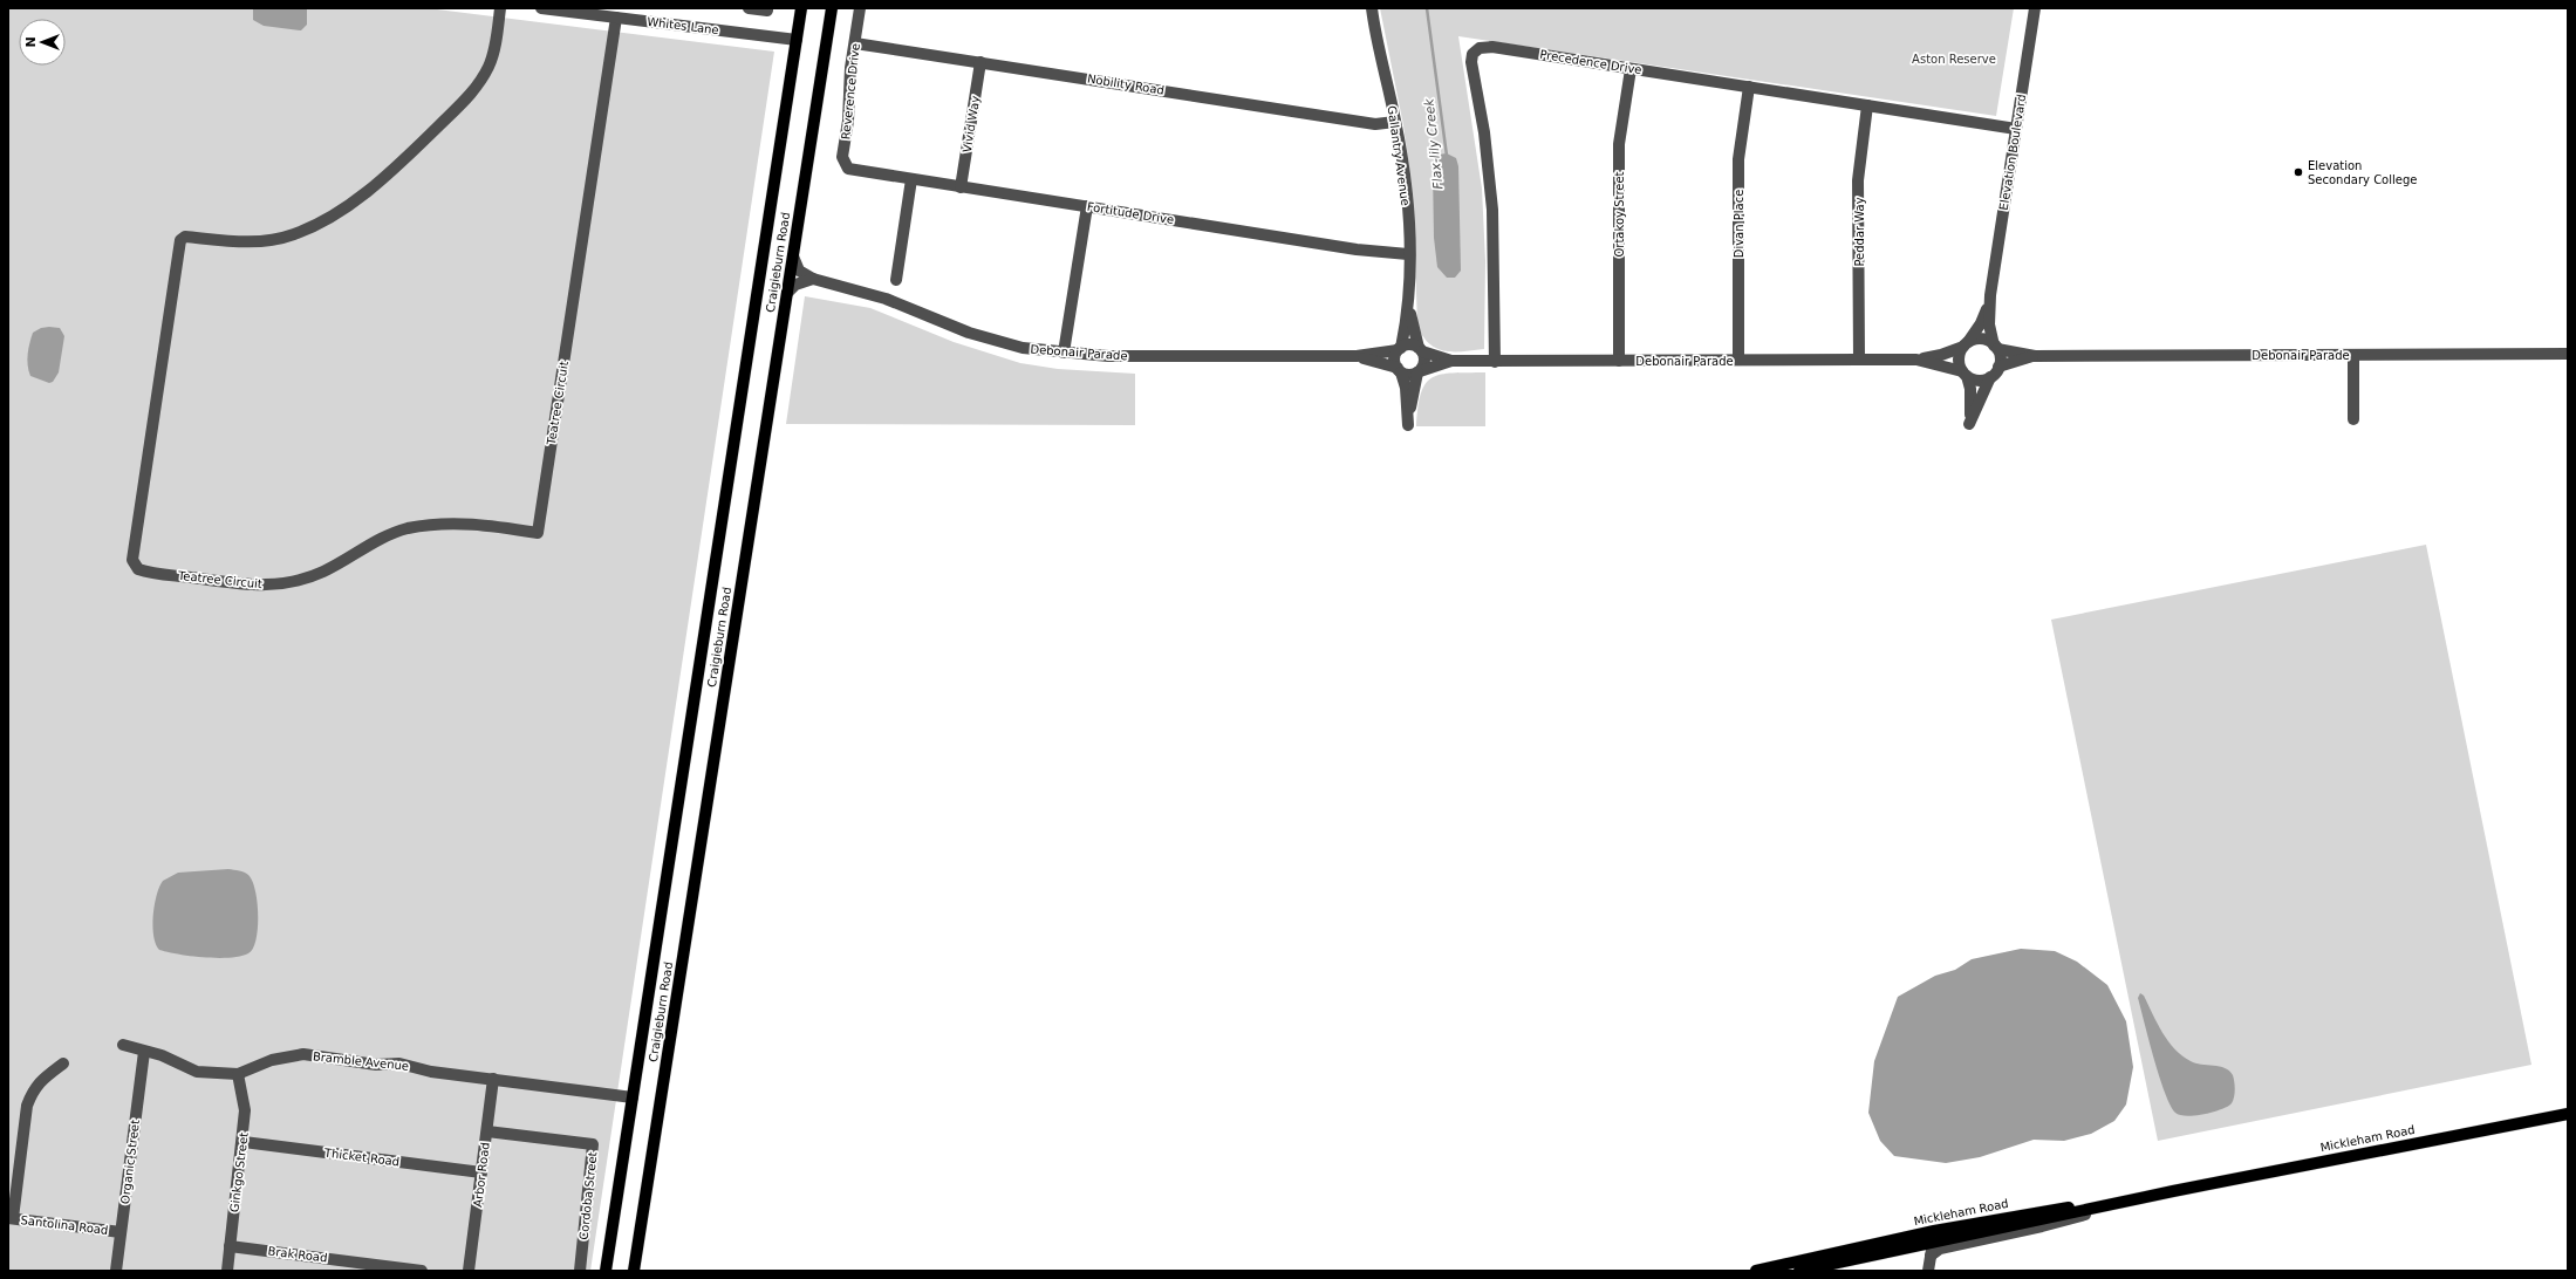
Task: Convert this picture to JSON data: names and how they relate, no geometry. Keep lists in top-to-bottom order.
{
  "streets": {
    "main road": ["Craigieburn Road", "Mickleham Road"],
    "street": [
      "Whites Lane",
      "Precedence Drive",
      "Nobility Road",
      "Reverence Drive",
      "Vivid Way",
      "Elevation Boulevard",
      "Gallantry Avenue",
      "Fortitude Drive",
      "Ortakoy Street",
      "Divan Place",
      "Peddar Way",
      "Debonair Parade",
      "Teatree Circuit",
      "Bramble Avenue",
      "Thicket Road",
      "Organic Street",
      "Ginkgo Street",
      "Arbor Road",
      "Cordoba Street",
      "Santolina Road",
      "Brak Road"
    ]
  },
  "crossings": [
    ["Whites Lane", "Craigieburn Road"],
    ["Whites Lane", "Teatree Circuit"],
    ["Precedence Drive", "Elevation Boulevard"],
    ["Precedence Drive", "Ortakoy Street"],
    ["Precedence Drive", "Divan Place"],
    ["Precedence Drive", "Peddar Way"],
    ["Precedence Drive", "Debonair Parade"],
    ["Nobility Road", "Reverence Drive"],
    ["Nobility Road", "Vivid Way"],
    ["Nobility Road", "Gallantry Avenue"],
    ["Reverence Drive", "Fortitude Drive"],
    ["Vivid Way", "Fortitude Drive"],
    ["Elevation Boulevard", "Debonair Parade"],
    ["Gallantry Avenue", "Fortitude Drive"],
    ["Gallantry Avenue", "Debonair Parade"],
    ["Ortakoy Street", "Debonair Parade"],
    ["Divan Place", "Debonair Parade"],
    ["Peddar Way", "Debonair Parade"],
    ["Craigieburn Road", "Bramble Avenue"],
    ["Bramble Avenue", "Organic Street"],
    ["Bramble Avenue", "Ginkgo Street"],
    ["Bramble Avenue", "Arbor Road"],
    ["Thicket Road", "Ginkgo Street"],
    ["Thicket Road", "Arbor Road"],
    ["Organic Street", "Santolina Road"],
    ["Ginkgo Street", "Brak Road"],
    ["Arbor Road", "Cordoba Street"]
  ],
  "water": ["Flax-lily Creek"],
  "parks": ["Aston Reserve"],
  "places": ["Elevation Secondary College"],
  "north": "left"
}
